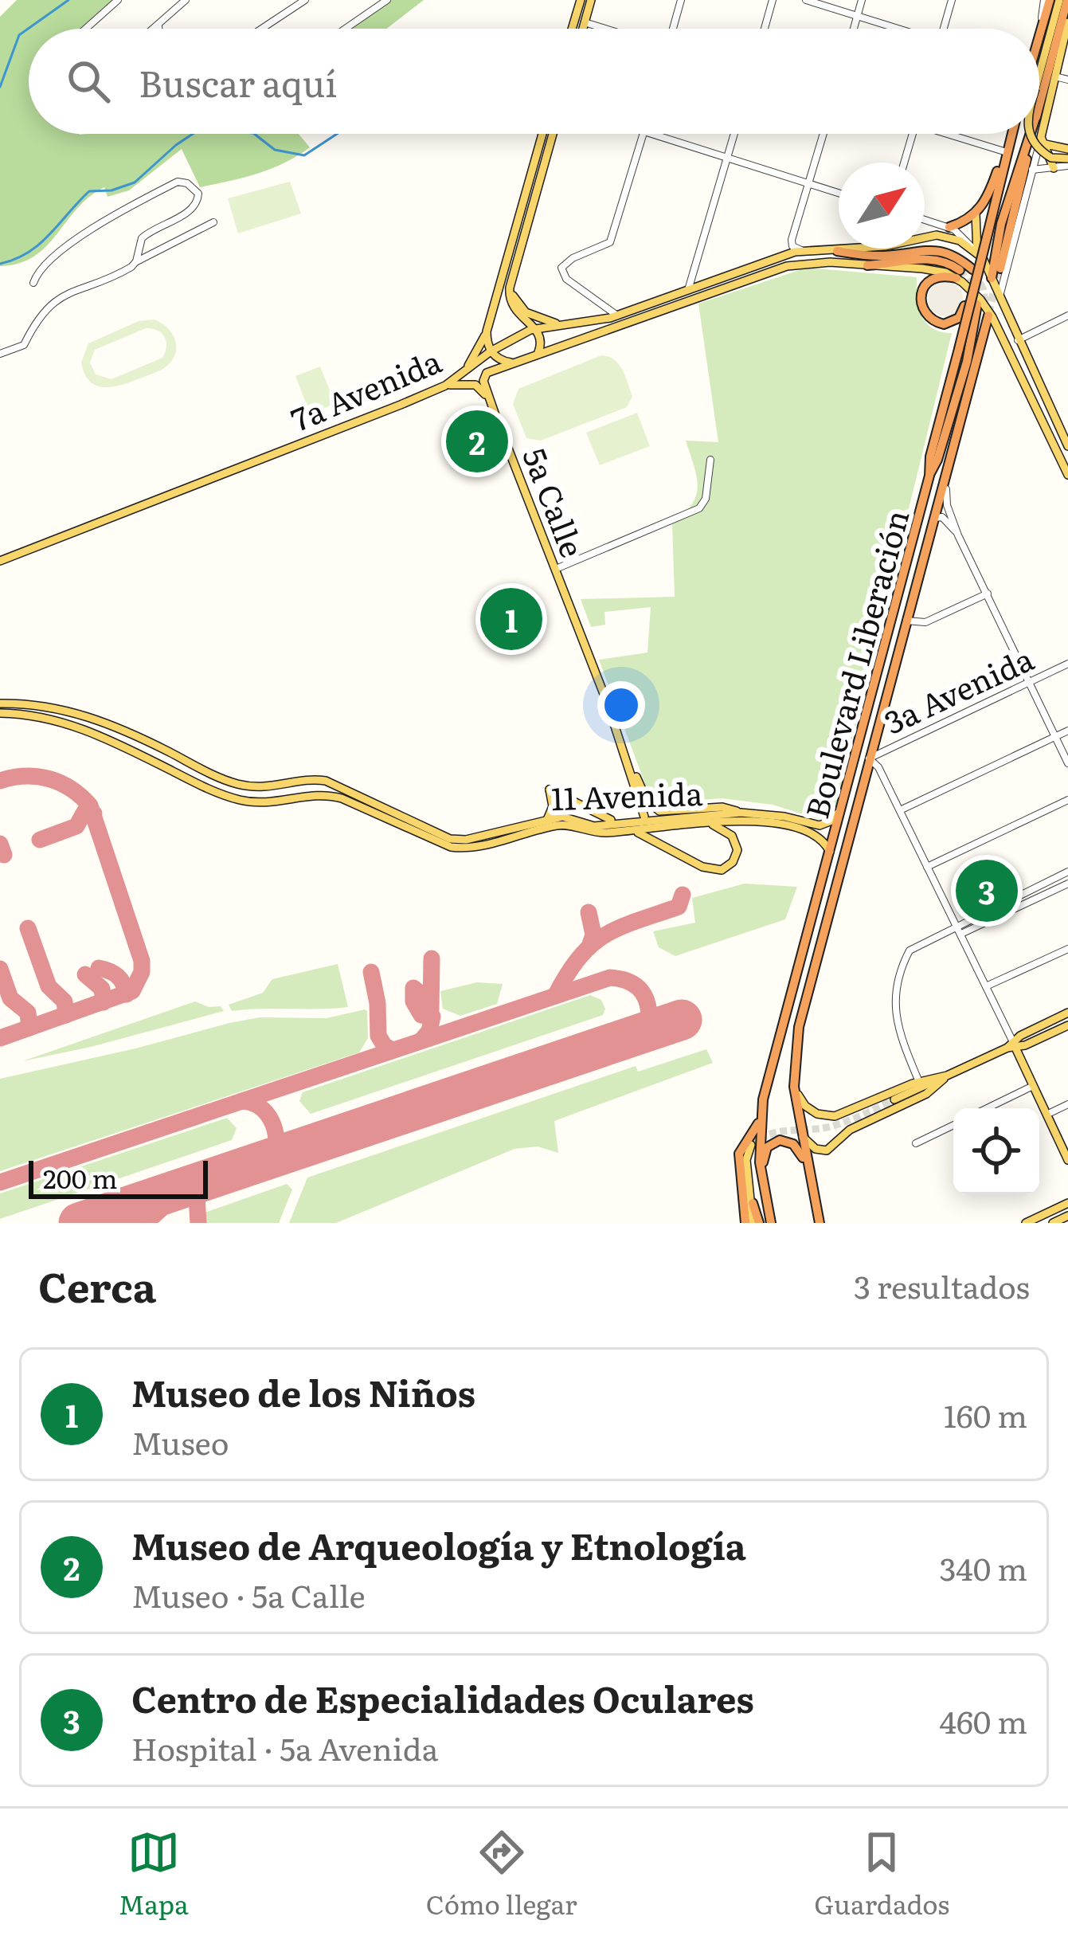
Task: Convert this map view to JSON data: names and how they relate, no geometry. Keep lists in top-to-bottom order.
{
  "streets": {
    "highway": ["Boulevard Liberación"],
    "main road": ["7a Avenida", "5a Calle", "11 Avenida"],
    "street": ["3a Avenida"]
  },
  "crossings": [
    ["Boulevard Liberación", "3a Avenida"],
    ["Boulevard Liberación", "11 Avenida"]
  ],
  "scale_bar": "200 m",
  "north": "top right",
  "page": {
    "search": "Buscar aquí",
    "pins": ["2", "1", "3"],
    "scale": "200 m",
    "heading": ["Cerca", "3 resultados"],
    "list": [
      {
        "mark": "1",
        "name": "Museo de los Niños",
        "note": "Museo",
        "value": "160 m"
      },
      {
        "mark": "2",
        "name": "Museo de Arqueología y Etnología",
        "note": "Museo · 5a Calle",
        "value": "340 m"
      },
      {
        "mark": "3",
        "name": "Centro de Especialidades Oculares",
        "note": "Hospital · 5a Avenida",
        "value": "460 m"
      }
    ],
    "nav": ["Mapa", "Cómo llegar", "Guardados"]
  }
}
